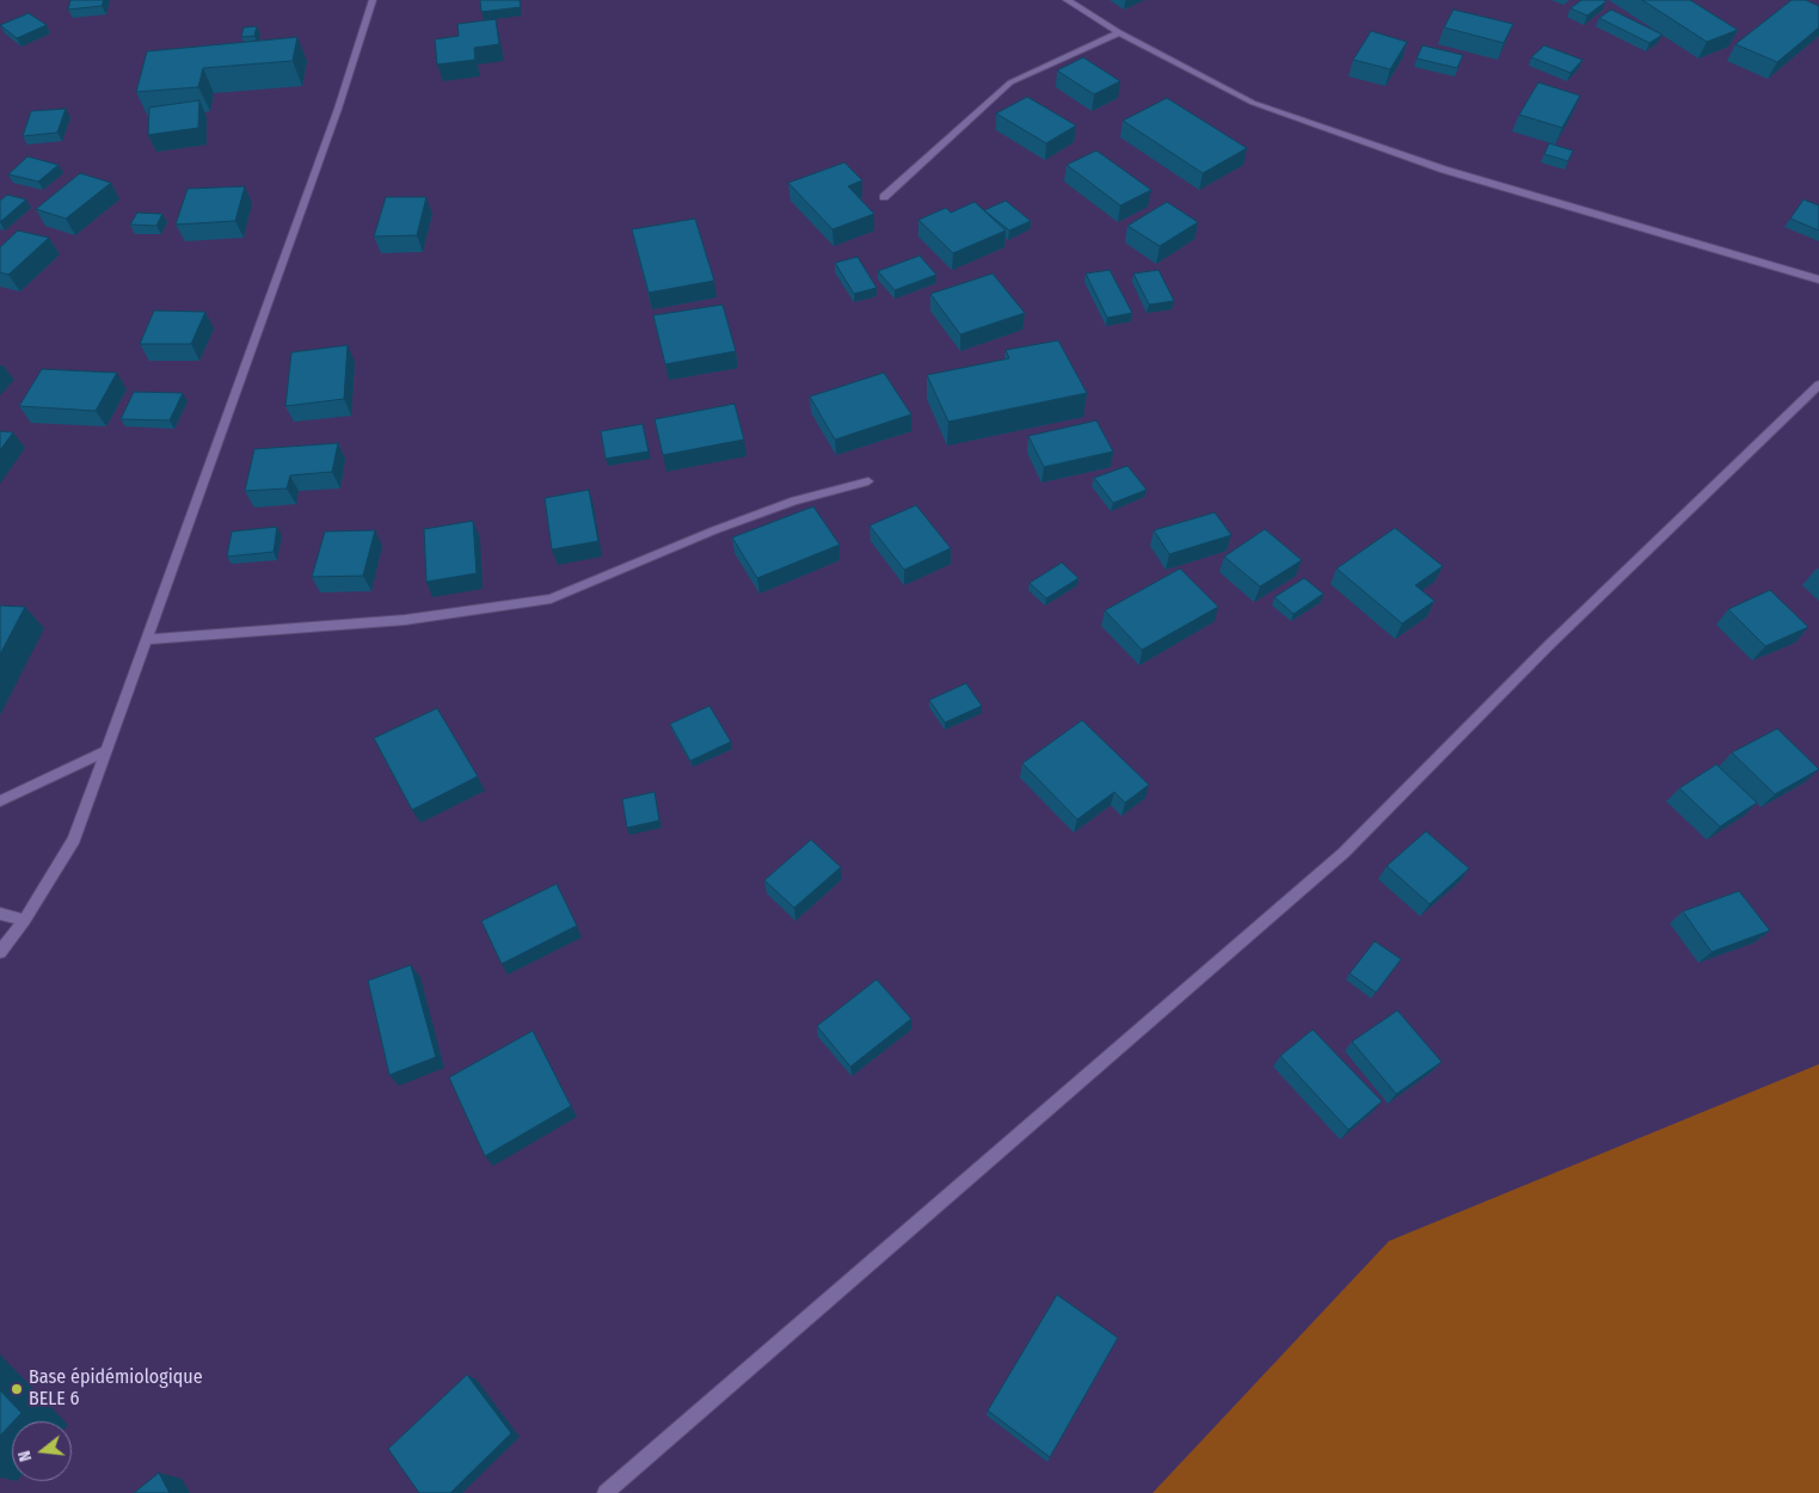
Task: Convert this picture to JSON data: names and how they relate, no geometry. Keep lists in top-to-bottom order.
{
  "places": ["Base épidémiologique BELE 6"],
  "north": "left"
}
